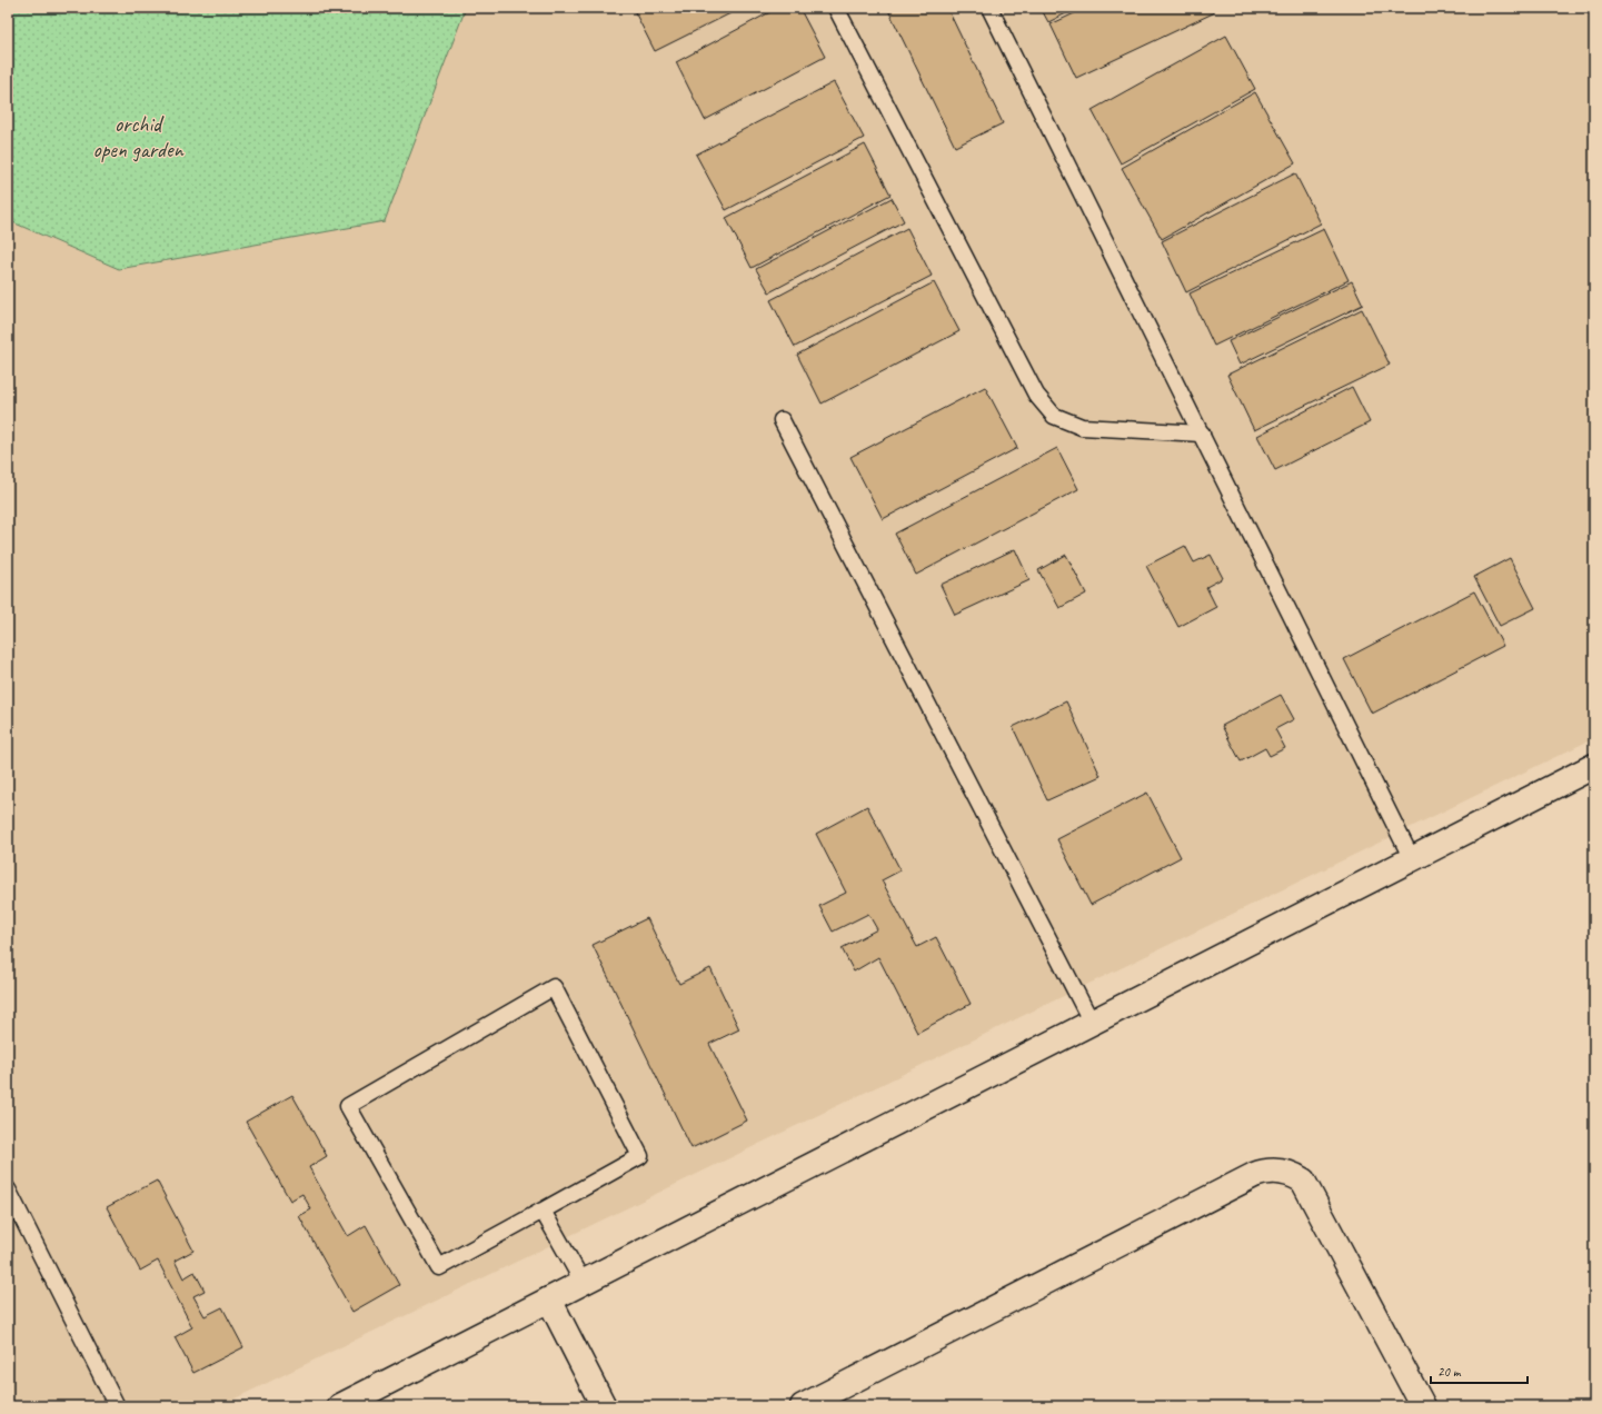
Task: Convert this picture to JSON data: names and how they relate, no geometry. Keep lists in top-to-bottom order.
{
  "parks": ["orchid open garden"],
  "scale_bar": "20 m"
}
